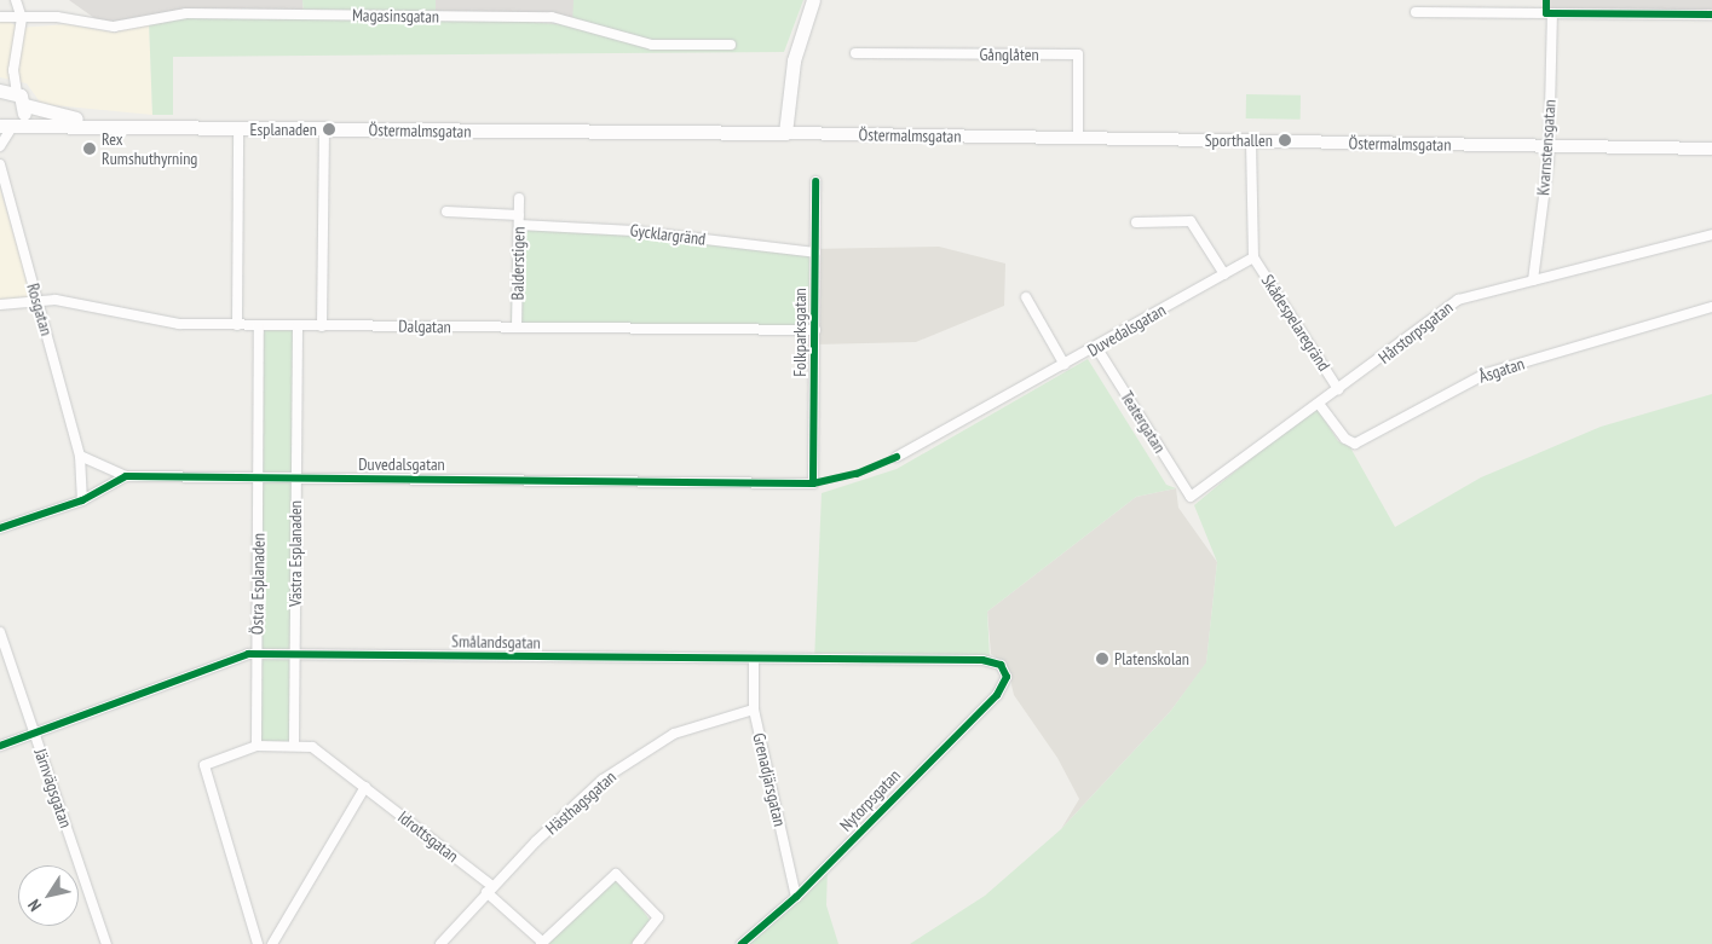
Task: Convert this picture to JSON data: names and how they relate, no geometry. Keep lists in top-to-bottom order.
{
  "streets": {
    "main road": ["Östermalmsgatan"],
    "street": [
      "Magasinsgatan",
      "Gånglåten",
      "Kvarnstensgatan",
      "Gycklargränd",
      "Balderstigen",
      "Rosgatan",
      "Skådespelaregränd",
      "Dalgatan",
      "Duvedalsgatan",
      "Folkparksgatan",
      "Hårstorpsgatan",
      "Åsgatan",
      "Teatergatan",
      "Västra Esplanaden",
      "Östra Esplanaden",
      "Smålandsgatan",
      "Grenadjärsgatan",
      "Järnvägsgatan",
      "Nytorpsgatan",
      "Hästhagsgatan",
      "Idrottsgatan"
    ]
  },
  "crossings": [
    ["Gånglåten", "Östermalmsgatan"],
    ["Östermalmsgatan", "Kvarnstensgatan"],
    ["Kvarnstensgatan", "Hårstorpsgatan"],
    ["Gycklargränd", "Balderstigen"],
    ["Gycklargränd", "Folkparksgatan"],
    ["Balderstigen", "Dalgatan"],
    ["Rosgatan", "Dalgatan"],
    ["Skådespelaregränd", "Duvedalsgatan"],
    ["Skådespelaregränd", "Hårstorpsgatan"],
    ["Dalgatan", "Folkparksgatan"],
    ["Dalgatan", "Västra Esplanaden"],
    ["Dalgatan", "Östra Esplanaden"],
    ["Duvedalsgatan", "Folkparksgatan"],
    ["Duvedalsgatan", "Teatergatan"],
    ["Duvedalsgatan", "Västra Esplanaden"],
    ["Duvedalsgatan", "Östra Esplanaden"],
    ["Hårstorpsgatan", "Åsgatan"],
    ["Hårstorpsgatan", "Teatergatan"],
    ["Västra Esplanaden", "Smålandsgatan"],
    ["Östra Esplanaden", "Smålandsgatan"],
    ["Smålandsgatan", "Grenadjärsgatan"],
    ["Smålandsgatan", "Järnvägsgatan"],
    ["Smålandsgatan", "Nytorpsgatan"],
    ["Grenadjärsgatan", "Nytorpsgatan"],
    ["Grenadjärsgatan", "Hästhagsgatan"],
    ["Hästhagsgatan", "Idrottsgatan"]
  ],
  "places": [
    "Esplanaden",
    "Sporthallen",
    "Rex Rumshuthyrning",
    "Platenskolan"
  ],
  "north": "bottom left"
}
